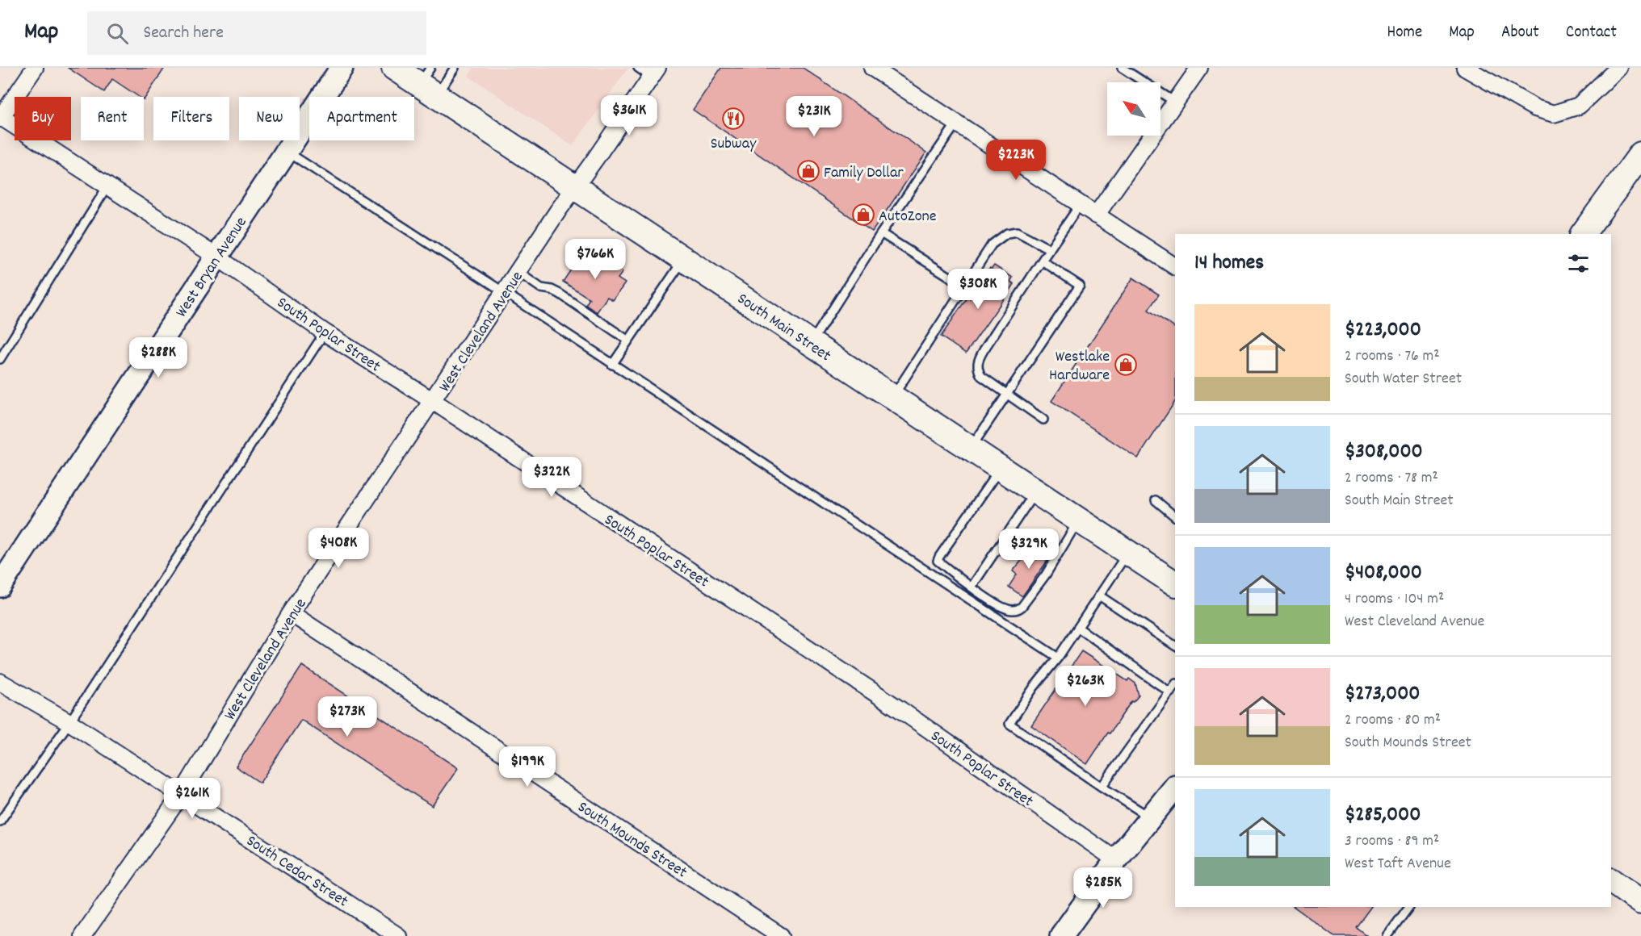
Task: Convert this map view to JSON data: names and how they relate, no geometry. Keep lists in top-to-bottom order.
{
  "streets": {
    "main road": ["South Main Street"],
    "street": [
      "West Bryan Avenue",
      "West Cleveland Avenue",
      "South Poplar Street",
      "South Mounds Street",
      "South Cedar Street"
    ]
  },
  "crossings": [
    ["West Bryan Avenue", "South Poplar Street"],
    ["South Main Street", "West Cleveland Avenue"],
    ["West Cleveland Avenue", "South Poplar Street"],
    ["West Cleveland Avenue", "South Mounds Street"],
    ["West Cleveland Avenue", "South Cedar Street"]
  ],
  "places": {
    "restaurant": ["Subway"],
    "shop": ["Family Dollar", "AutoZone", "Westlake Hardware"]
  },
  "north": "top left",
  "page": {
    "header": "Map",
    "search": "Search here",
    "nav": [
      "Home",
      "Map",
      "About",
      "Contact"
    ],
    "price": [
      "$361K",
      "$231K",
      "$223K",
      "$766K",
      "$308K",
      "$288K",
      "$322K",
      "$408K",
      "$329K",
      "$263K",
      "$273K",
      "$199K",
      "$261K",
      "$285K"
    ],
    "chip": [
      "Buy",
      "Rent",
      "Filters",
      "New",
      "Apartment"
    ],
    "heading": "14 homes",
    "list": [
      {
        "name": "$223,000",
        "note": "2 rooms · 76 m² · South Water Street"
      },
      {
        "name": "$308,000",
        "note": "2 rooms · 78 m² · South Main Street"
      },
      {
        "name": "$408,000",
        "note": "4 rooms · 104 m² · West Cleveland Avenue"
      },
      {
        "name": "$273,000",
        "note": "2 rooms · 80 m² · South Mounds Street"
      },
      {
        "name": "$285,000",
        "note": "3 rooms · 89 m² · West Taft Avenue"
      }
    ]
  }
}
